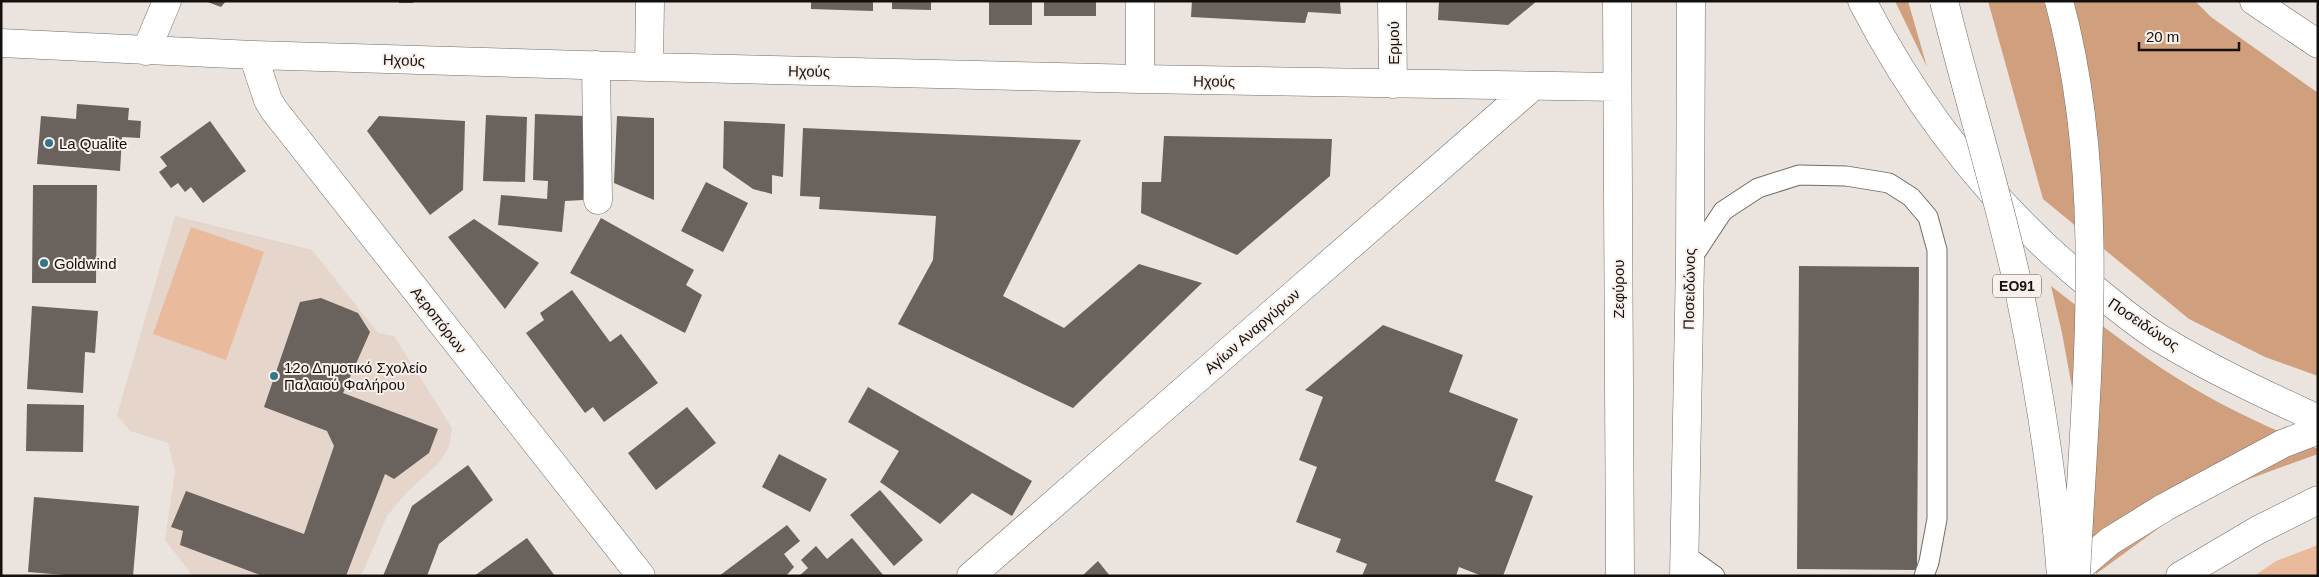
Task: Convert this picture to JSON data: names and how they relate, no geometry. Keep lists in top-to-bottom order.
{
  "streets": {
    "main road": [
      "Ερμού",
      "Ηχούς",
      "ΕΟ91",
      "Ζεφύρου",
      "Ποσειδώνος",
      "Αεροπόρων",
      "Αγίων Αναργύρων"
    ]
  },
  "crossings": [
    ["Ερμού", "Ηχούς"],
    ["Ηχούς", "Ζεφύρου"],
    ["Ηχούς", "Αεροπόρων"],
    ["Ηχούς", "Αγίων Αναργύρων"]
  ],
  "places": ["La Qualite", "Goldwind", "12ο Δημοτικό Σχολείο Παλαιού Φαλήρου"],
  "scale_bar": "20 m"
}
